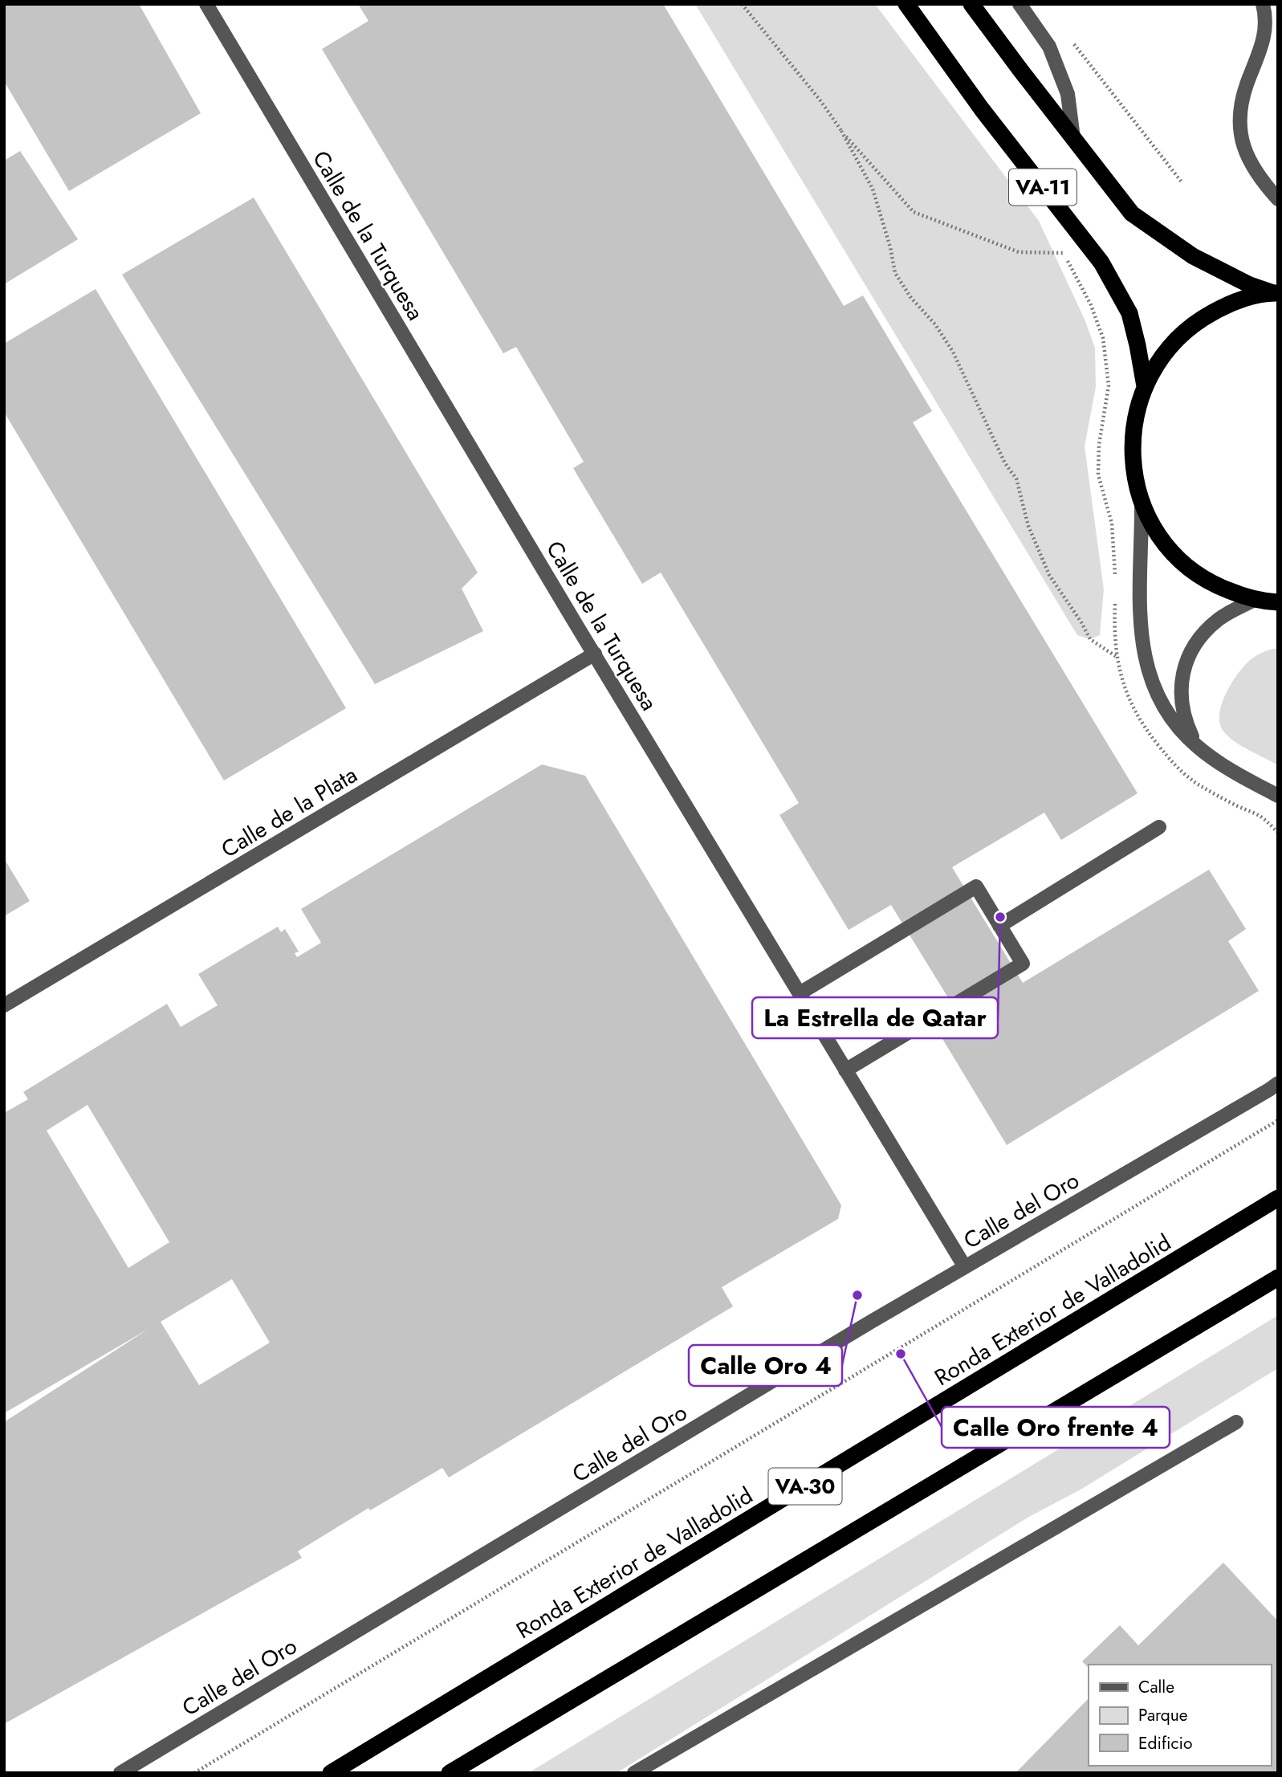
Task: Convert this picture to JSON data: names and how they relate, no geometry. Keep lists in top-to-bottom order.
{
  "streets": {
    "highway": ["VA-11", "Ronda Exterior de Valladolid", "VA-30"],
    "street": ["Calle de la Turquesa", "Calle de la Plata", "Calle del Oro"]
  },
  "crossings": [
    ["Calle de la Turquesa", "Calle de la Plata"],
    ["Calle de la Turquesa", "Calle del Oro"]
  ],
  "places": ["La Estrella de Qatar", "Calle Oro 4", "Calle Oro frente 4"],
  "legend": ["Calle", "Parque", "Edificio"]
}
